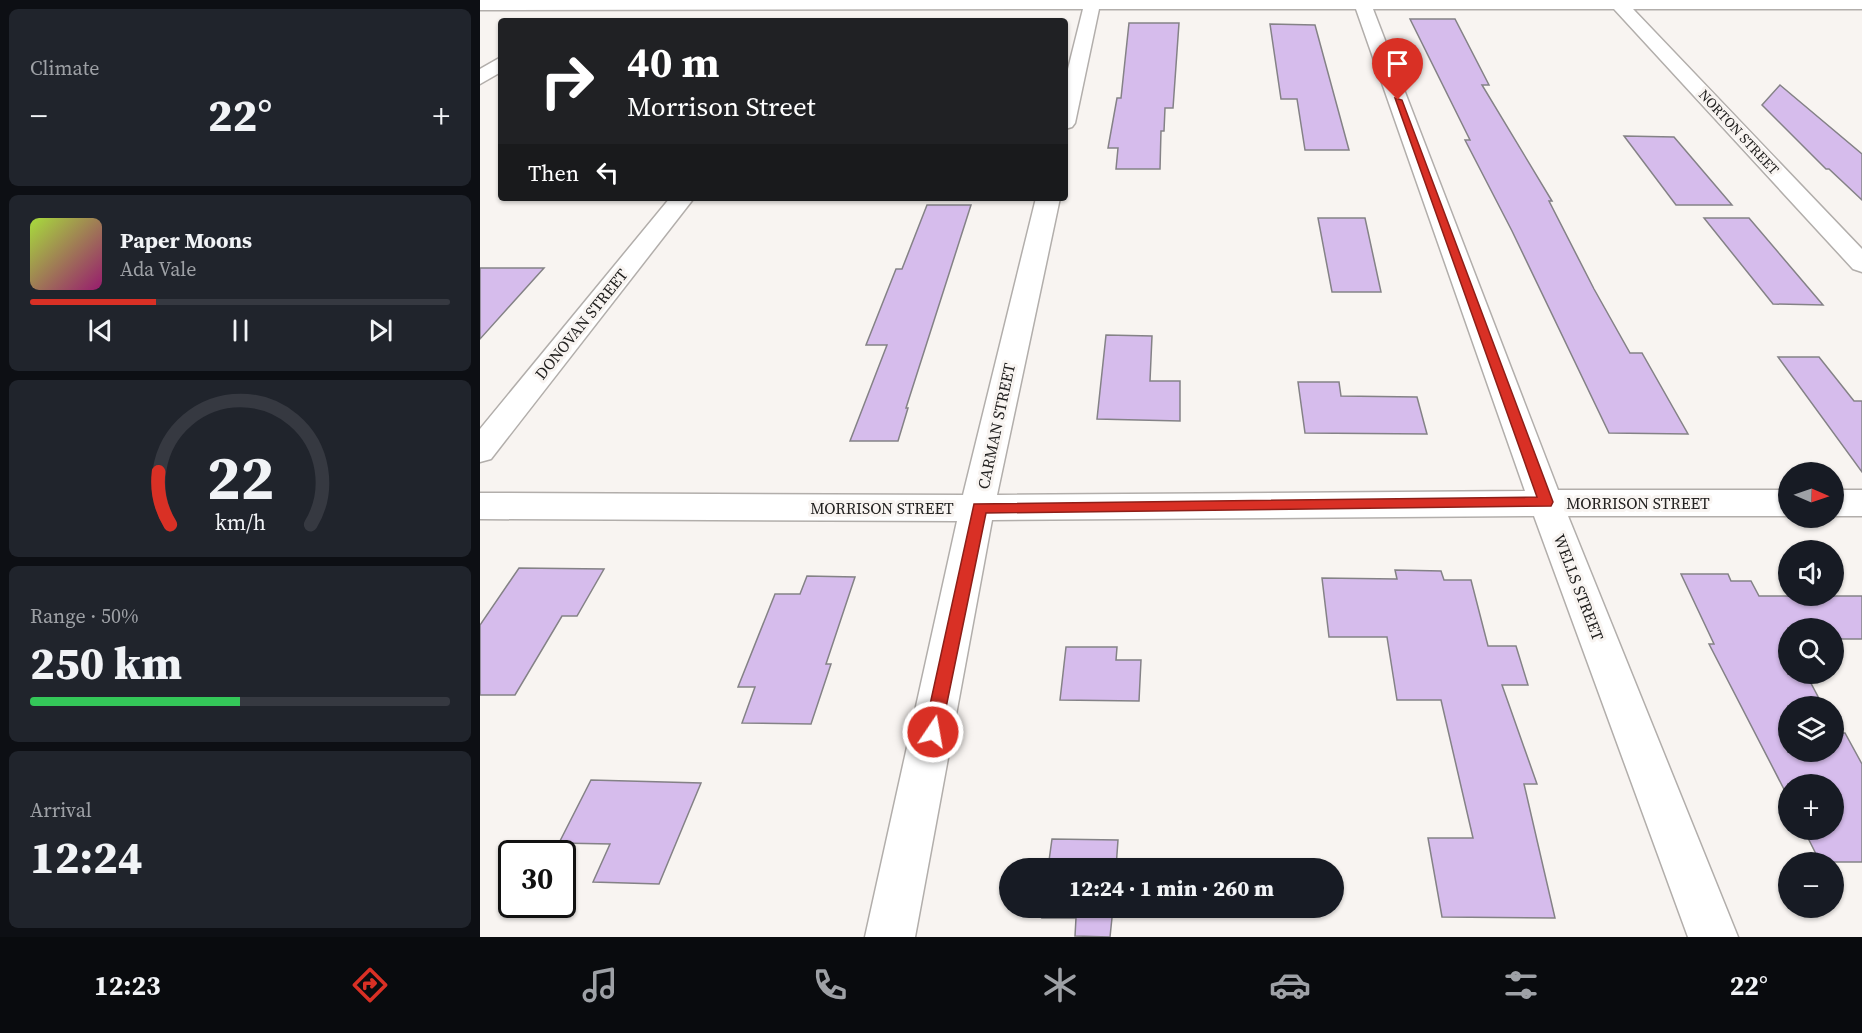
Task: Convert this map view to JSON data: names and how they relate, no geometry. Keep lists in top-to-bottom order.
{
  "streets": {
    "street": [
      "NORTON STREET",
      "DONOVAN STREET",
      "CARMAN STREET",
      "MORRISON STREET",
      "WELLS STREET"
    ]
  },
  "crossings": [
    ["CARMAN STREET", "MORRISON STREET"],
    ["MORRISON STREET", "WELLS STREET"]
  ],
  "north": "right",
  "page": {
    "tile": [
      "Climate",
      ["Range · 50%", "250 km"],
      ["Arrival", "12:24"]
    ],
    "turn": ["40 m", "Morrison Street"],
    "heat": ["−", "22°", "+"],
    "then": "Then",
    "song": ["Paper Moons", "Ada Vale"],
    "map_buttons": ["+", "−"],
    "limit": "30",
    "trip": "12:24 · 1 min · 260 m",
    "tabs": ["12:23", "22°"],
    "gauge": ["22", "km/h"]
  }
}
